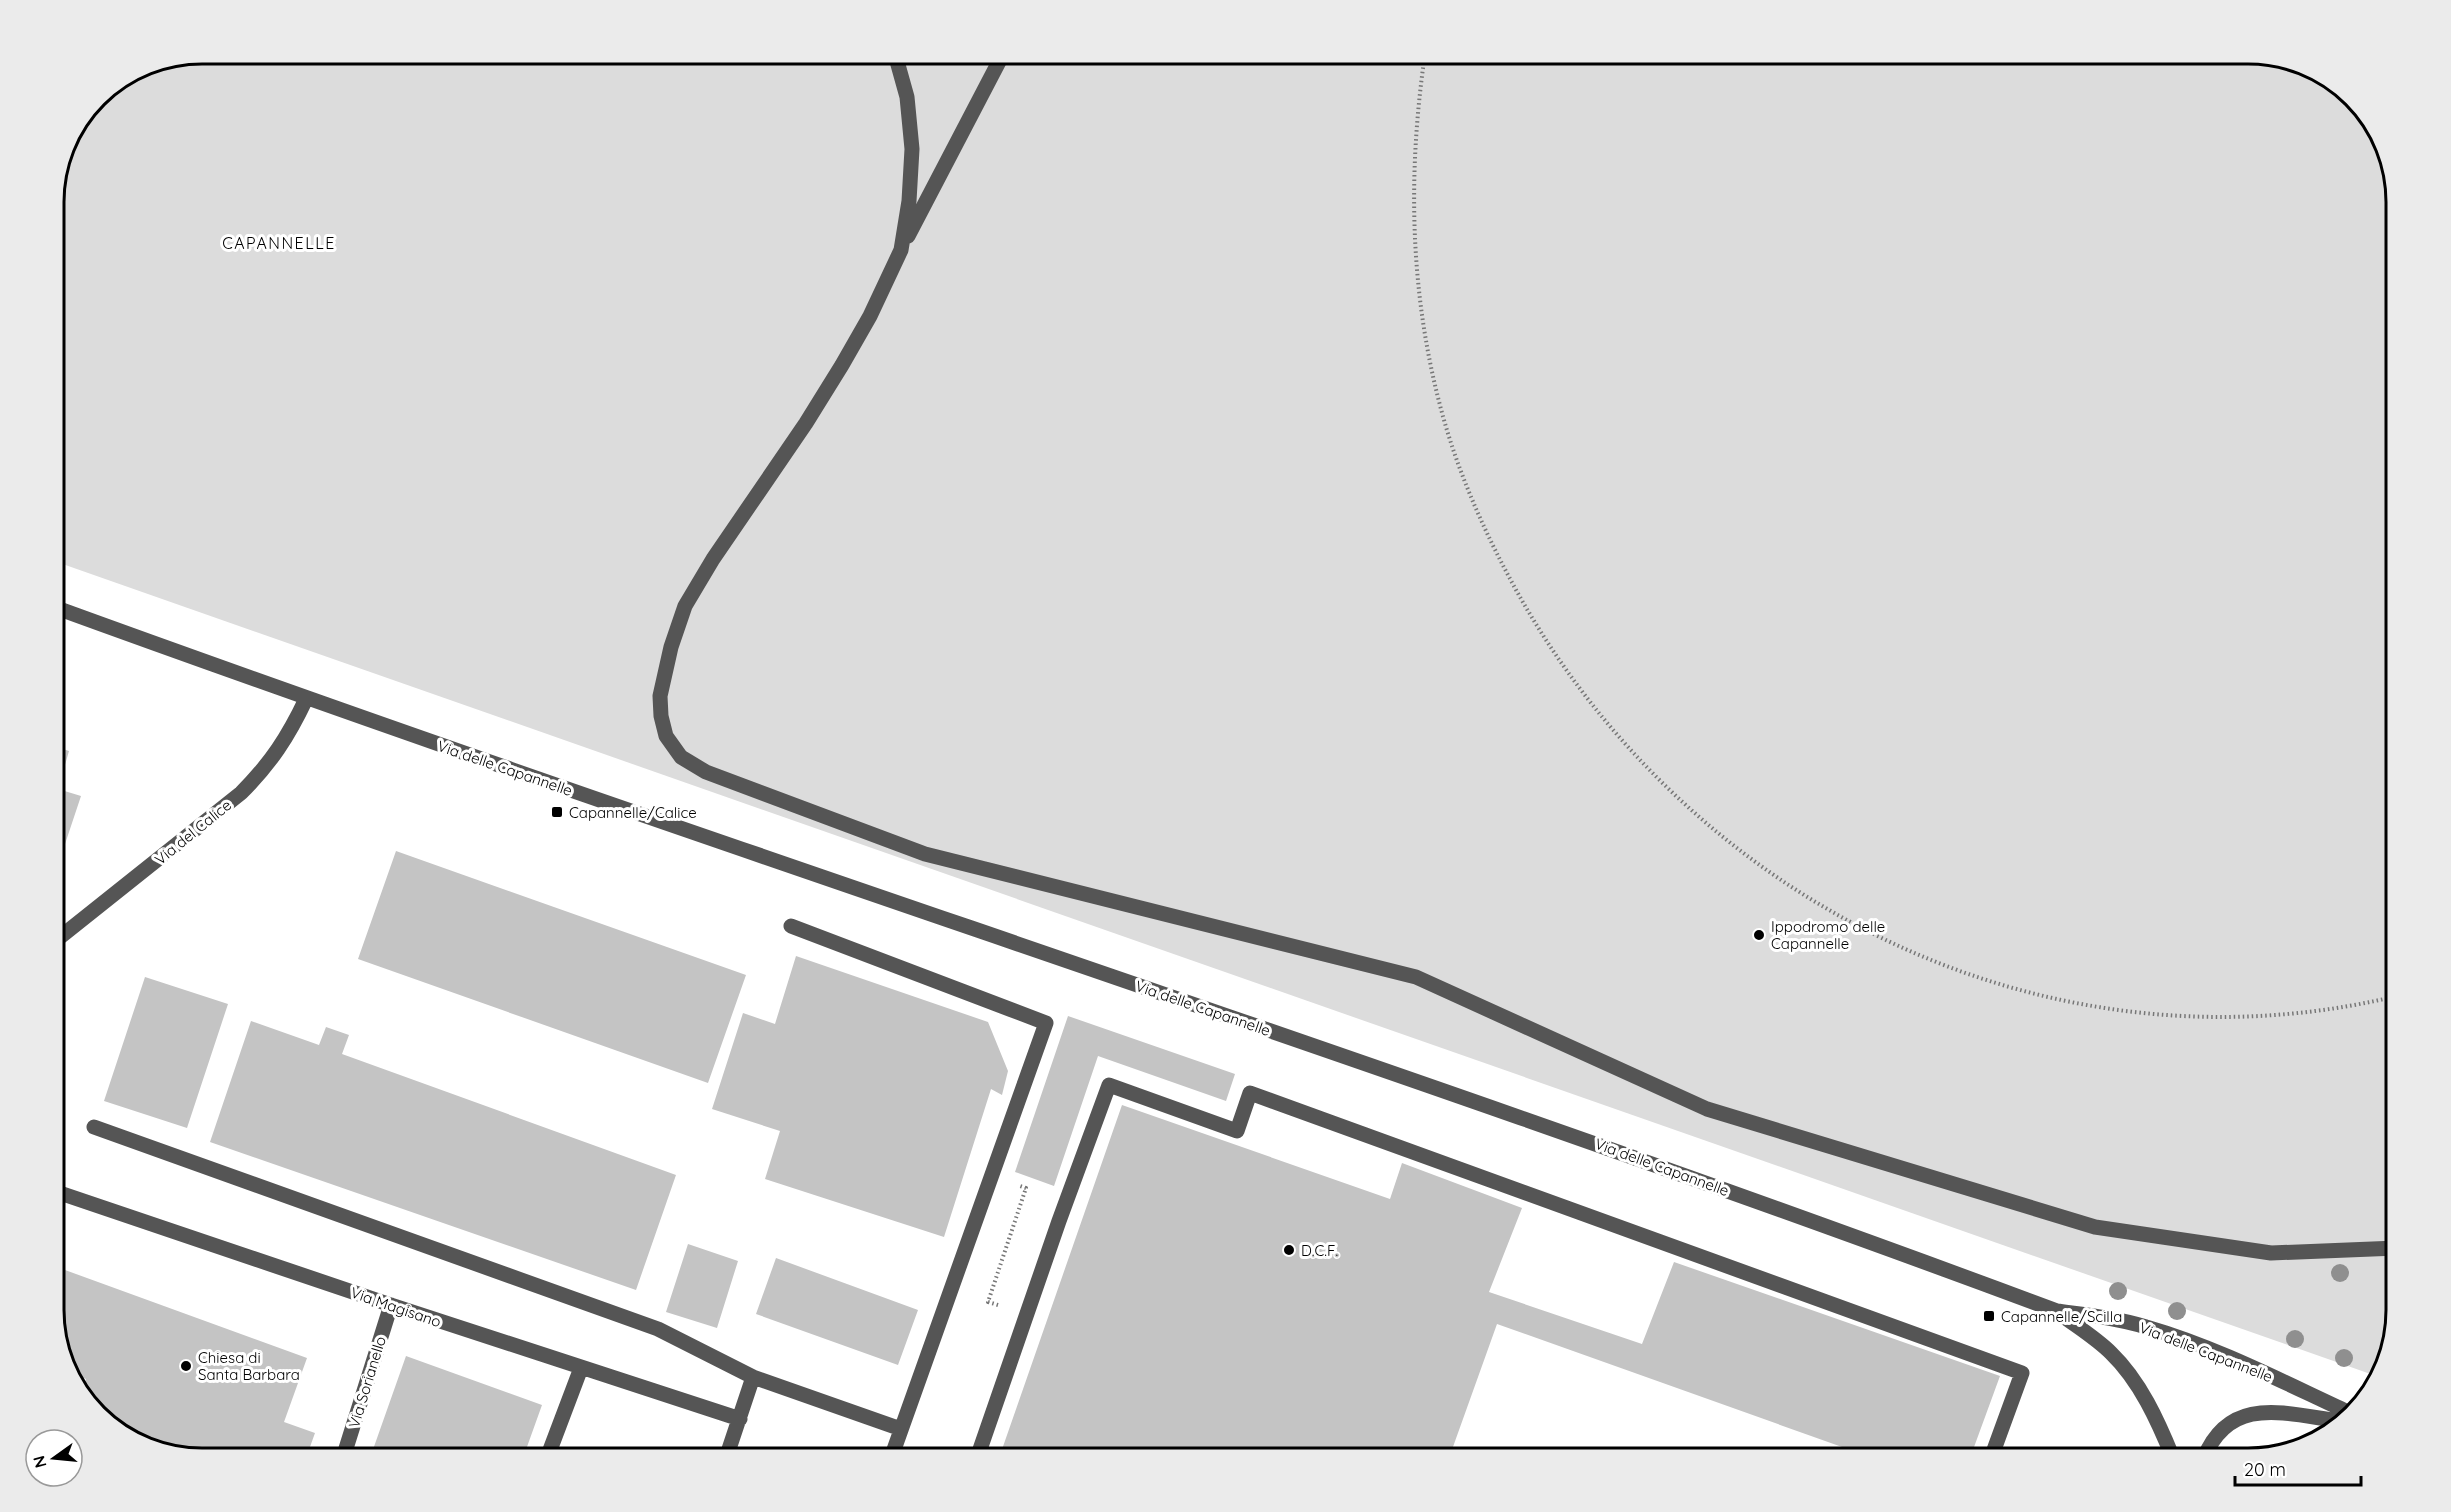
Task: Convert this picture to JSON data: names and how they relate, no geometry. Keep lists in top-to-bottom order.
{
  "streets": {
    "street": [
      "Via delle Capannelle",
      "Via del Calice",
      "Via Magisano",
      "Via Sorianello"
    ]
  },
  "crossings": [
    ["Via delle Capannelle", "Via del Calice"],
    ["Via Magisano", "Via Sorianello"]
  ],
  "districts": ["CAPANNELLE"],
  "places": {
    "transit": ["Capannelle/Calice", "Capannelle/Scilla"],
    "other": ["Ippodromo delle Capannelle", "D.C.F.", "Chiesa di Santa Barbara"]
  },
  "scale_bar": "20 m",
  "north": "left"
}
